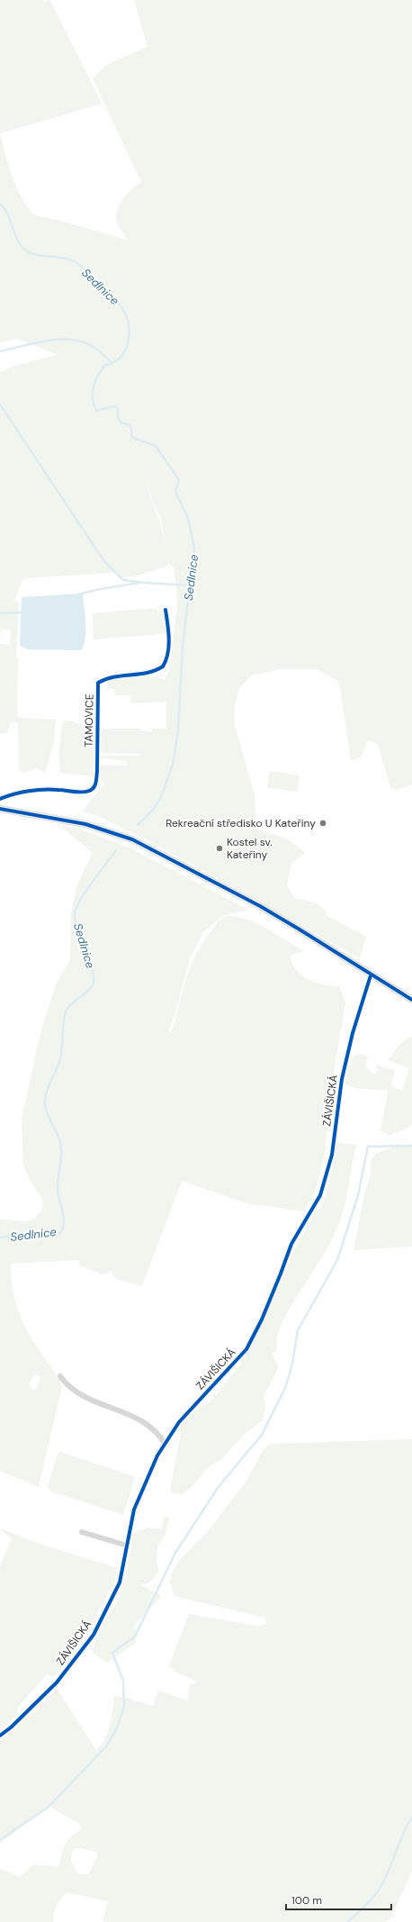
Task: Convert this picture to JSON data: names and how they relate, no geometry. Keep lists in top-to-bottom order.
{
  "streets": {
    "street": ["TAMOVICE", "ZÁVIŠICKÁ"]
  },
  "water": ["Sedlnice"],
  "places": ["Rekreační středisko U Kateřiny", "Kostel sv. Kateřiny"],
  "scale_bar": "100 m"
}
